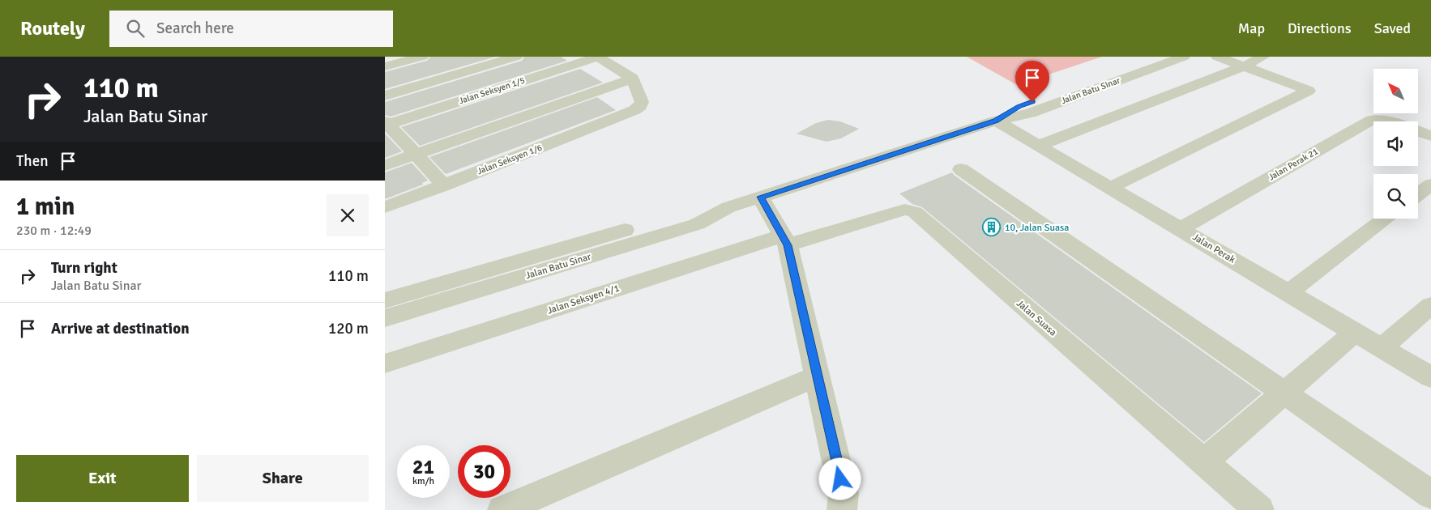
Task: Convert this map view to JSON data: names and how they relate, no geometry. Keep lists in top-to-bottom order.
{
  "streets": {
    "street": [
      "Jalan Seksyen 1/5",
      "Jalan Batu Sinar",
      "Jalan Seksyen 1/6",
      "Jalan Perak 21",
      "Jalan Perak",
      "Jalan Seksyen 4/1",
      "Jalan Suasa"
    ]
  },
  "crossings": [
    ["Jalan Batu Sinar", "Jalan Perak"],
    ["Jalan Perak 21", "Jalan Perak"],
    ["Jalan Seksyen 4/1", "Jalan Suasa"]
  ],
  "places": {
    "building": ["10, Jalan Suasa"]
  },
  "north": "top left",
  "page": {
    "header": "Routely",
    "search": "Search here",
    "nav": ["Map", "Directions", "Saved"],
    "turn": ["110 m", "Jalan Batu Sinar"],
    "then": "Then",
    "heading": ["1 min", "230 m · 12:49"],
    "list": [
      {
        "name": "Turn right",
        "note": "Jalan Batu Sinar",
        "value": "110 m"
      },
      {
        "name": "Arrive at destination",
        "value": "120 m"
      }
    ],
    "speed": "21 km/h",
    "limit": "30",
    "buttons": ["Exit", "Share"]
  }
}
